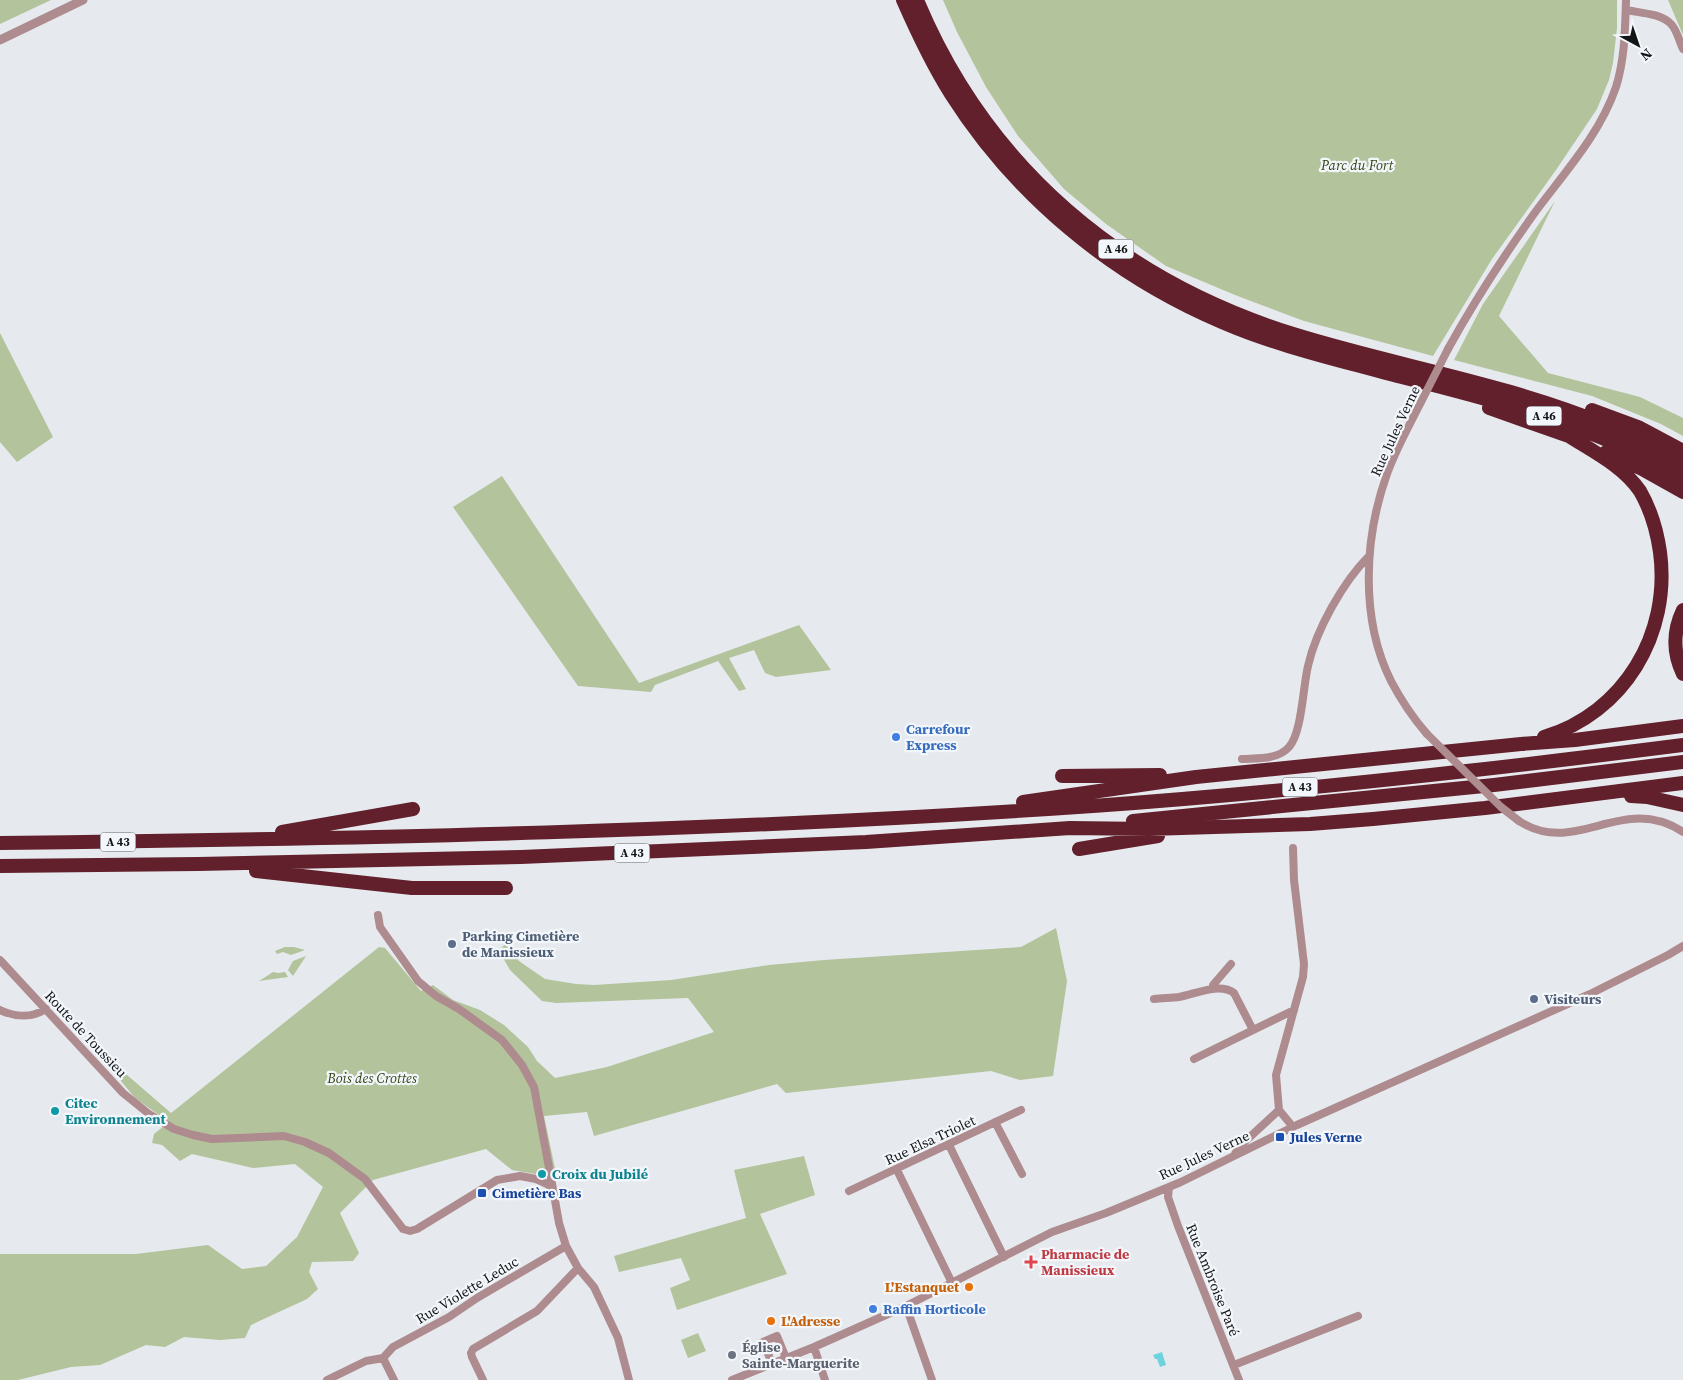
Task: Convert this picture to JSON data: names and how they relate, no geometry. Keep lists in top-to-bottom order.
{
  "streets": {
    "highway": ["A 46", "A 43"],
    "street": [
      "Rue Jules Verne",
      "Route de Toussieu",
      "Rue Elsa Triolet",
      "Rue Ambroise Paré",
      "Rue Violette Leduc"
    ]
  },
  "crossings": [
    ["Rue Jules Verne", "Rue Ambroise Paré"]
  ],
  "parks": ["Parc du Fort", "Bois des Crottes"],
  "places": {
    "other": [
      "Carrefour Express",
      "Parking Cimetière de Manissieux",
      "Visiteurs",
      "Citec Environnement",
      "Croix du Jubilé",
      "L'Estanquet",
      "Raffin Horticole",
      "L'Adresse",
      "Église Sainte-Marguerite"
    ],
    "transit": ["Jules Verne", "Cimetière Bas"],
    "health": ["Pharmacie de Manissieux"]
  },
  "north": "bottom right"
}
